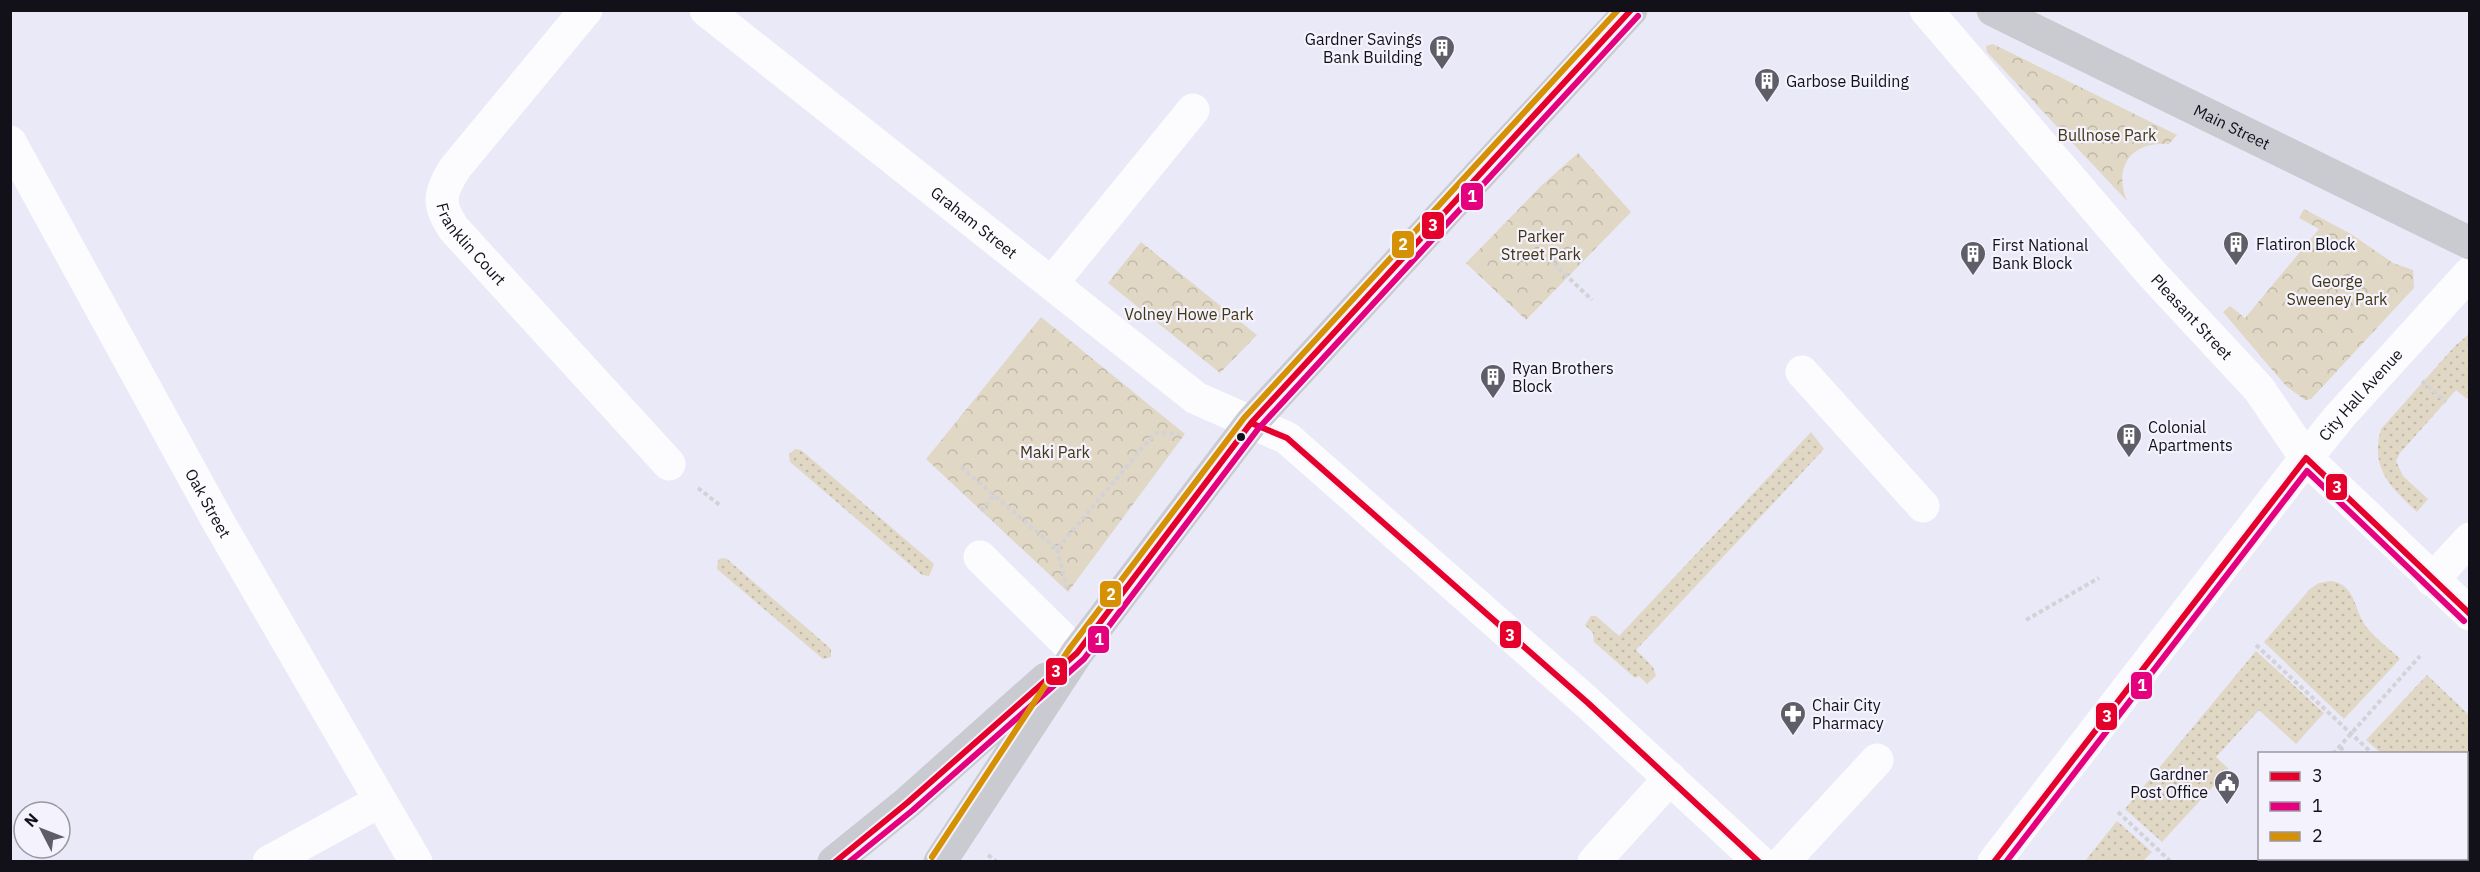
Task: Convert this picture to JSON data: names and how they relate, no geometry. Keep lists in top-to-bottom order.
{
  "streets": {
    "main road": ["Main Street"],
    "street": [
      "Graham Street",
      "Franklin Court",
      "Pleasant Street",
      "City Hall Avenue",
      "Oak Street"
    ]
  },
  "crossings": [
    ["Pleasant Street", "City Hall Avenue"]
  ],
  "parks": [
    "Bullnose Park",
    "Parker Street Park",
    "George Sweeney Park",
    "Volney Howe Park",
    "Maki Park"
  ],
  "places": {
    "building": [
      "Gardner Savings Bank Building",
      "Garbose Building",
      "Flatiron Block",
      "First National Bank Block",
      "Ryan Brothers Block",
      "Colonial Apartments"
    ],
    "pharmacy": ["Chair City Pharmacy"],
    "public building": ["Gardner Post Office"]
  },
  "lines": ["transit line 3", "transit line 2", "transit line 1"],
  "legend": ["3", "1", "2"],
  "north": "top left"
}
